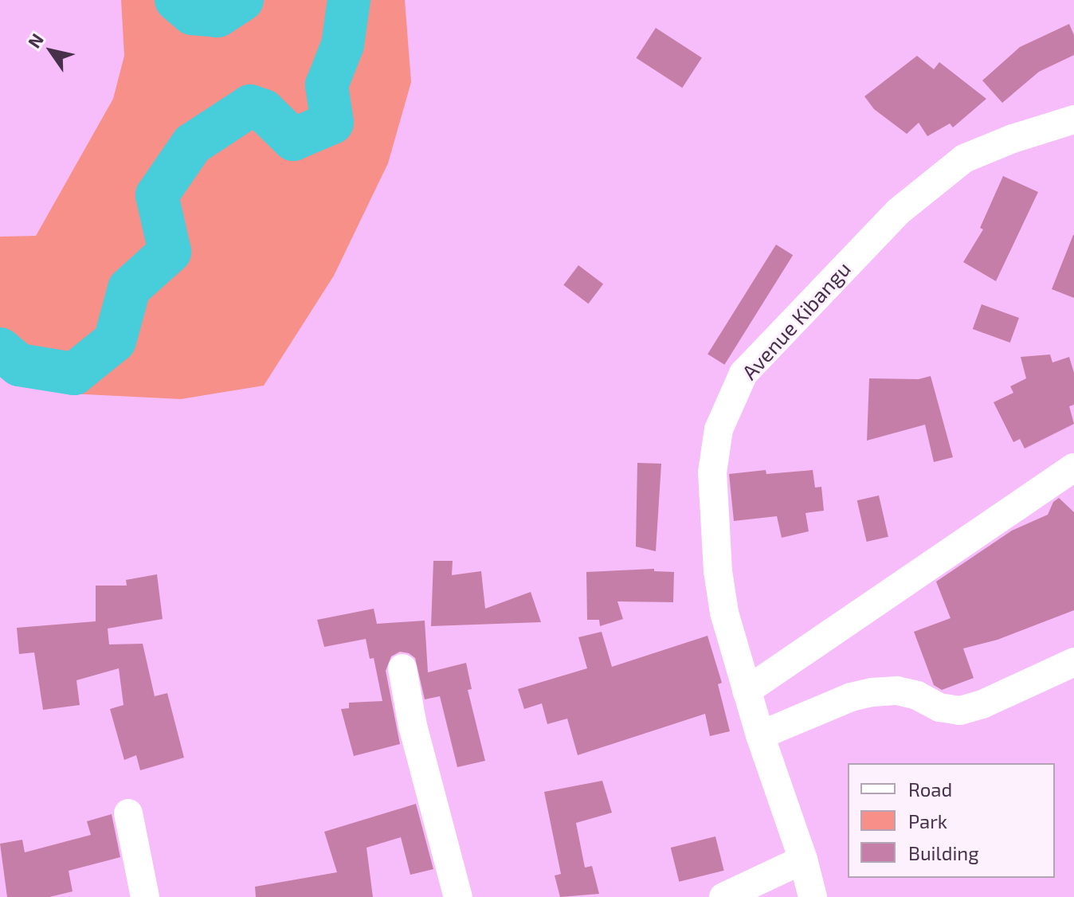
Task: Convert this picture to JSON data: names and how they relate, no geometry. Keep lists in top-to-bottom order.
{
  "streets": {
    "street": ["Avenue Kibangu"]
  },
  "legend": ["Road", "Park", "Building"],
  "north": "top left"
}
